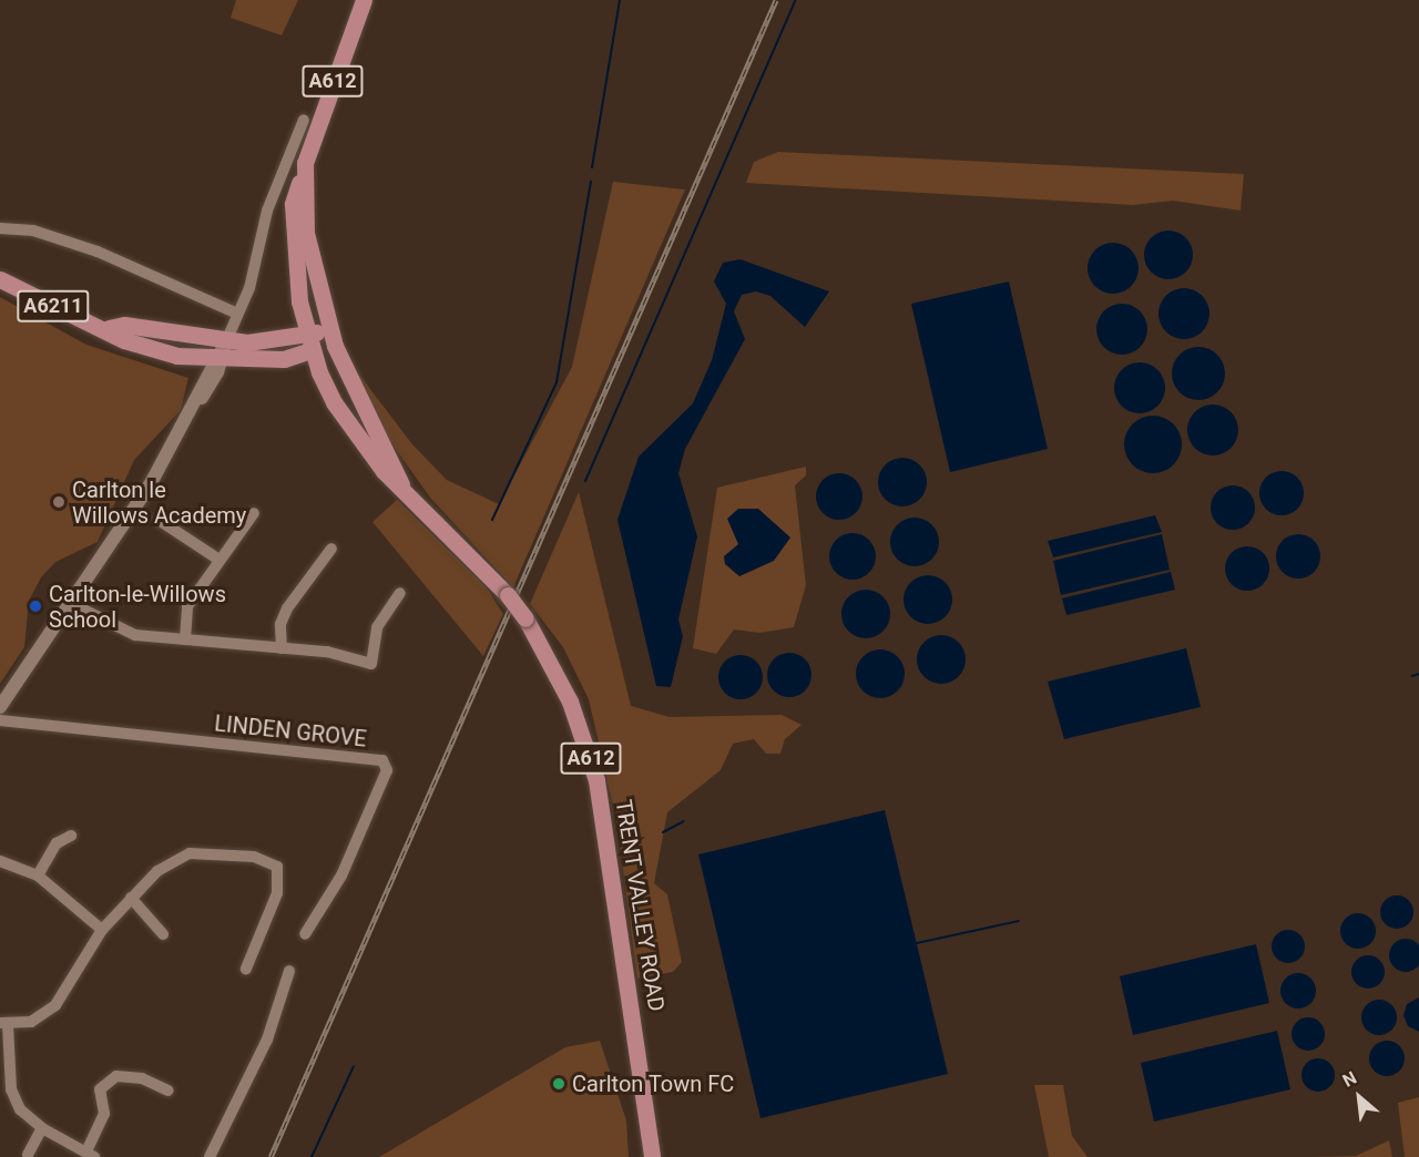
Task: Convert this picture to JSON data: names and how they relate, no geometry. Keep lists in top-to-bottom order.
{
  "streets": {
    "main road": ["A612", "A6211", "TRENT VALLEY ROAD"],
    "street": ["LINDEN GROVE"]
  },
  "crossings": [
    ["A612", "TRENT VALLEY ROAD"],
    ["A6211", "TRENT VALLEY ROAD"]
  ],
  "places": ["Carlton le Willows Academy", "Carlton-le-Willows School", "Carlton Town FC"],
  "north": "top left"
}
